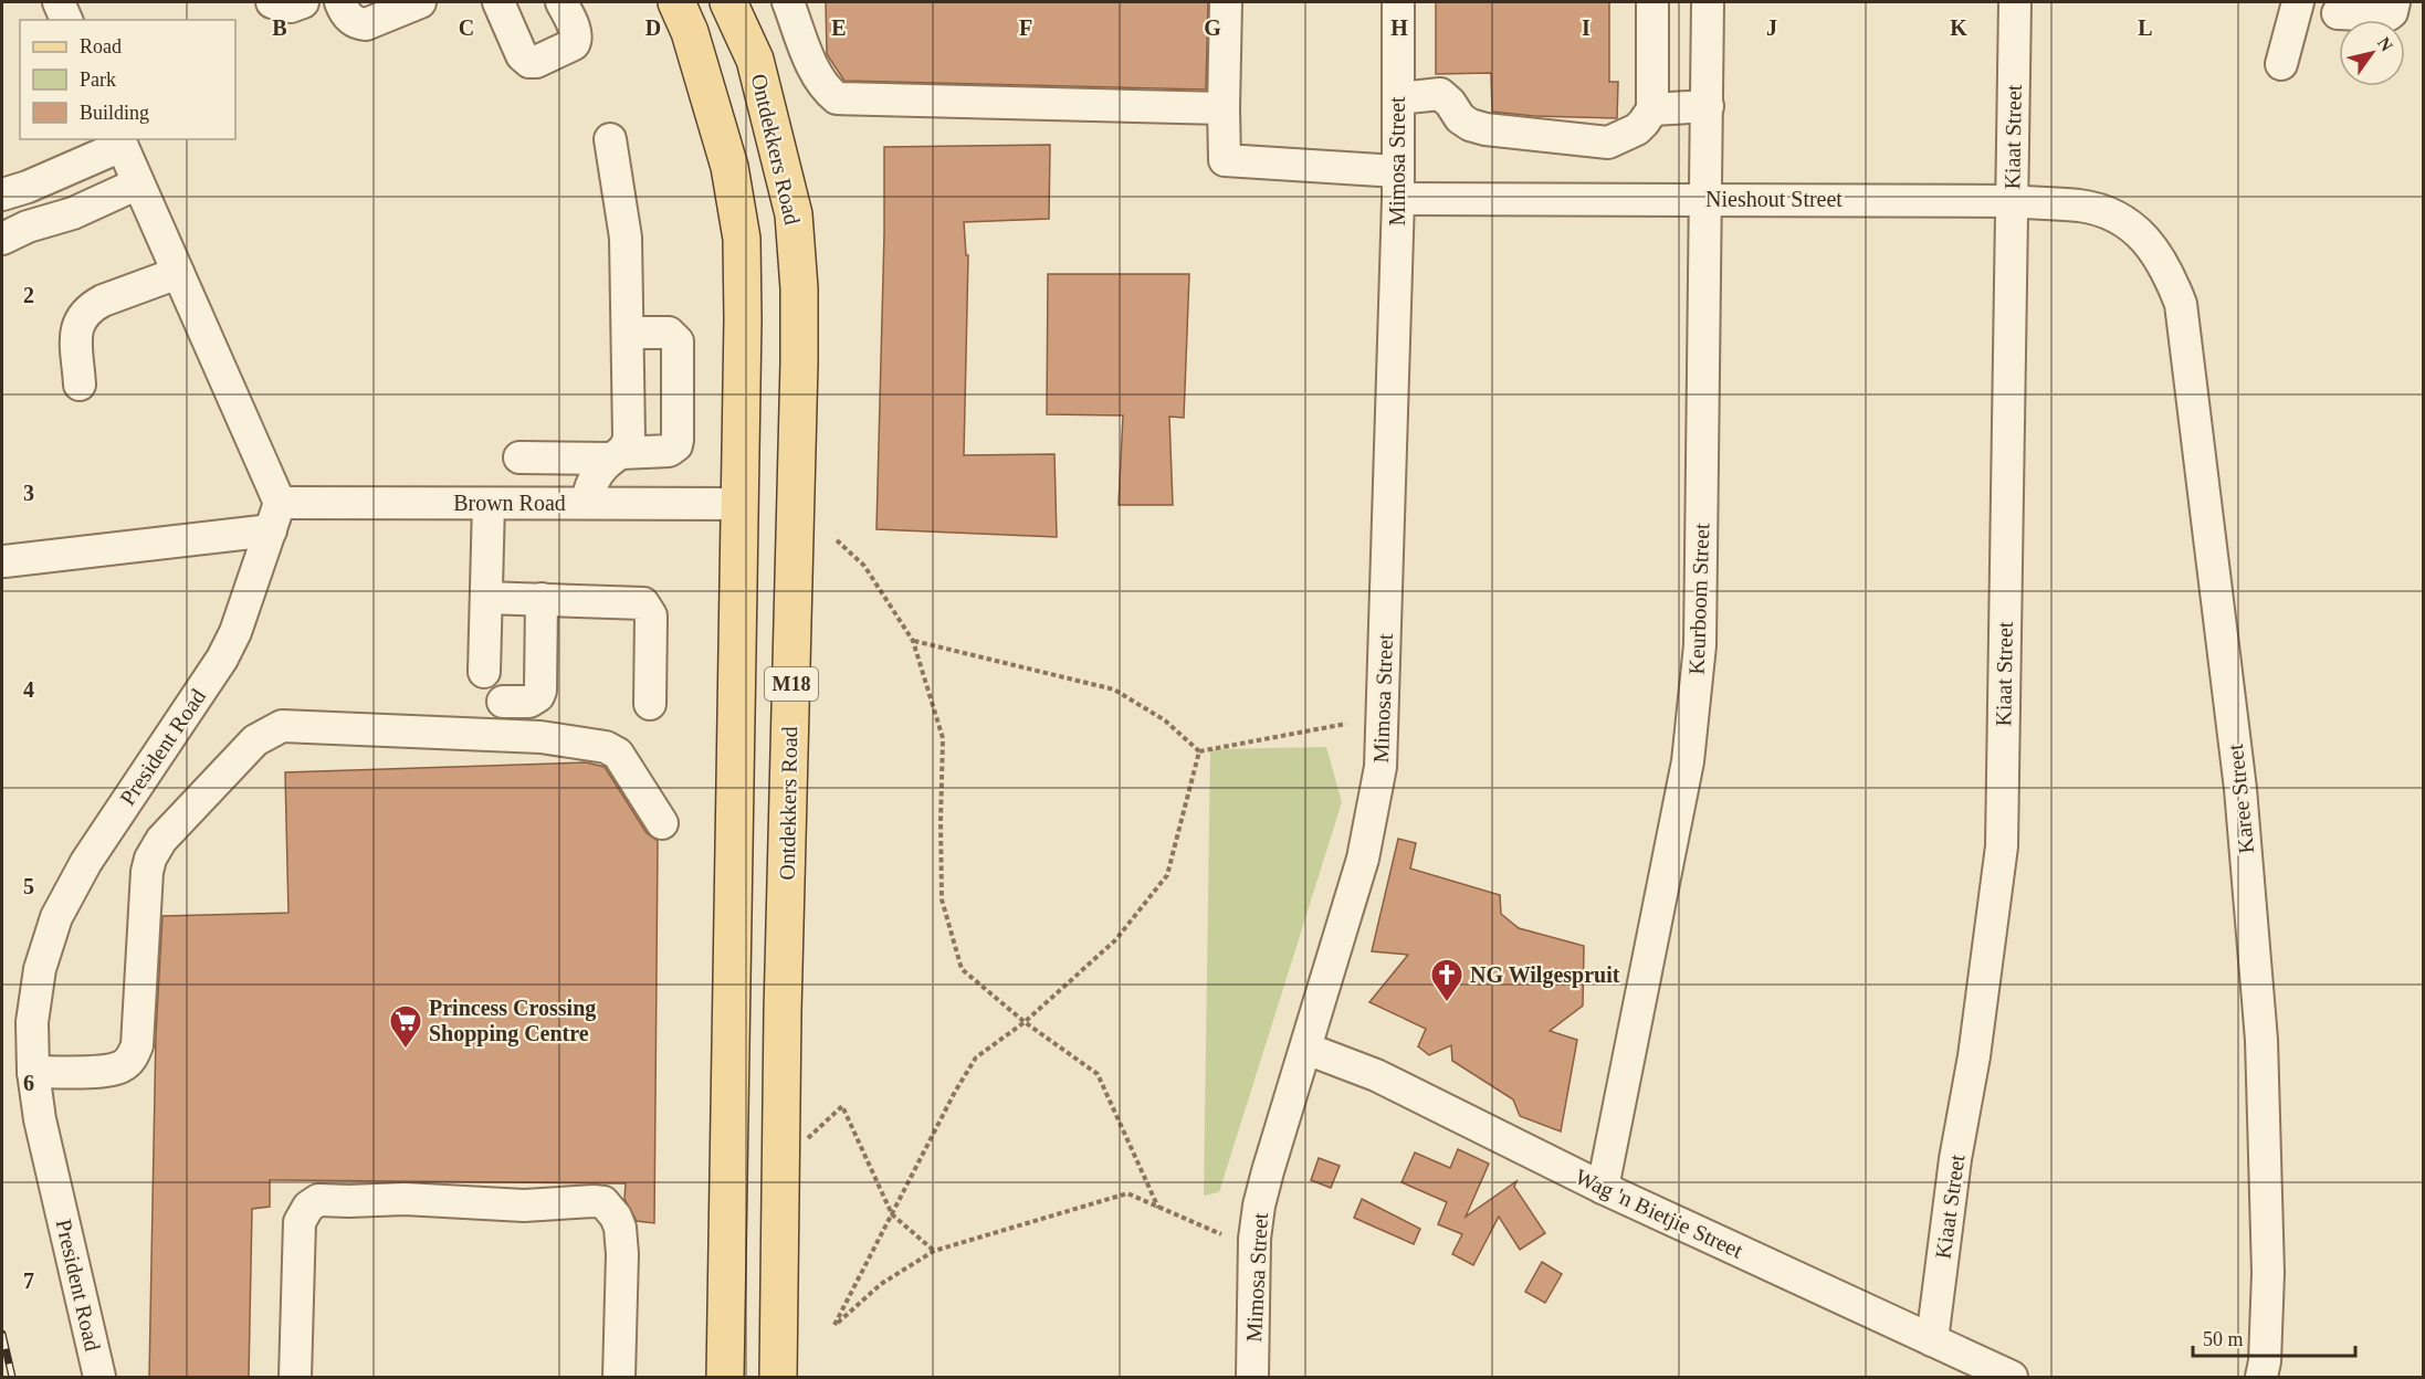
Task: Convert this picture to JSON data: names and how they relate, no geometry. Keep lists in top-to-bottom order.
{
  "streets": {
    "main road": ["Ontdekkers Road", "M18"],
    "street": [
      "Kiaat Street",
      "Mimosa Street",
      "Nieshout Street",
      "Brown Road",
      "Keurboom Street",
      "President Road",
      "Karee Street",
      "Wag 'n Bietjie Street"
    ]
  },
  "crossings": [
    ["Kiaat Street", "Nieshout Street"],
    ["Kiaat Street", "Wag 'n Bietjie Street"],
    ["Mimosa Street", "Nieshout Street"],
    ["Mimosa Street", "Wag 'n Bietjie Street"],
    ["Nieshout Street", "Keurboom Street"],
    ["Nieshout Street", "Karee Street"],
    ["Brown Road", "M18"],
    ["Brown Road", "President Road"],
    ["Keurboom Street", "Wag 'n Bietjie Street"]
  ],
  "places": {
    "church": ["NG Wilgespruit"],
    "supermarket": ["Princess Crossing Shopping Centre"]
  },
  "legend": ["Road", "Park", "Building"],
  "scale_bar": "50 m",
  "north": "top right",
  "grid": {
    "columns": [
      "B",
      "C",
      "D",
      "E",
      "F",
      "G",
      "H",
      "I",
      "J",
      "K",
      "L"
    ],
    "rows": [
      "2",
      "3",
      "4",
      "5",
      "6",
      "7"
    ]
  }
}
